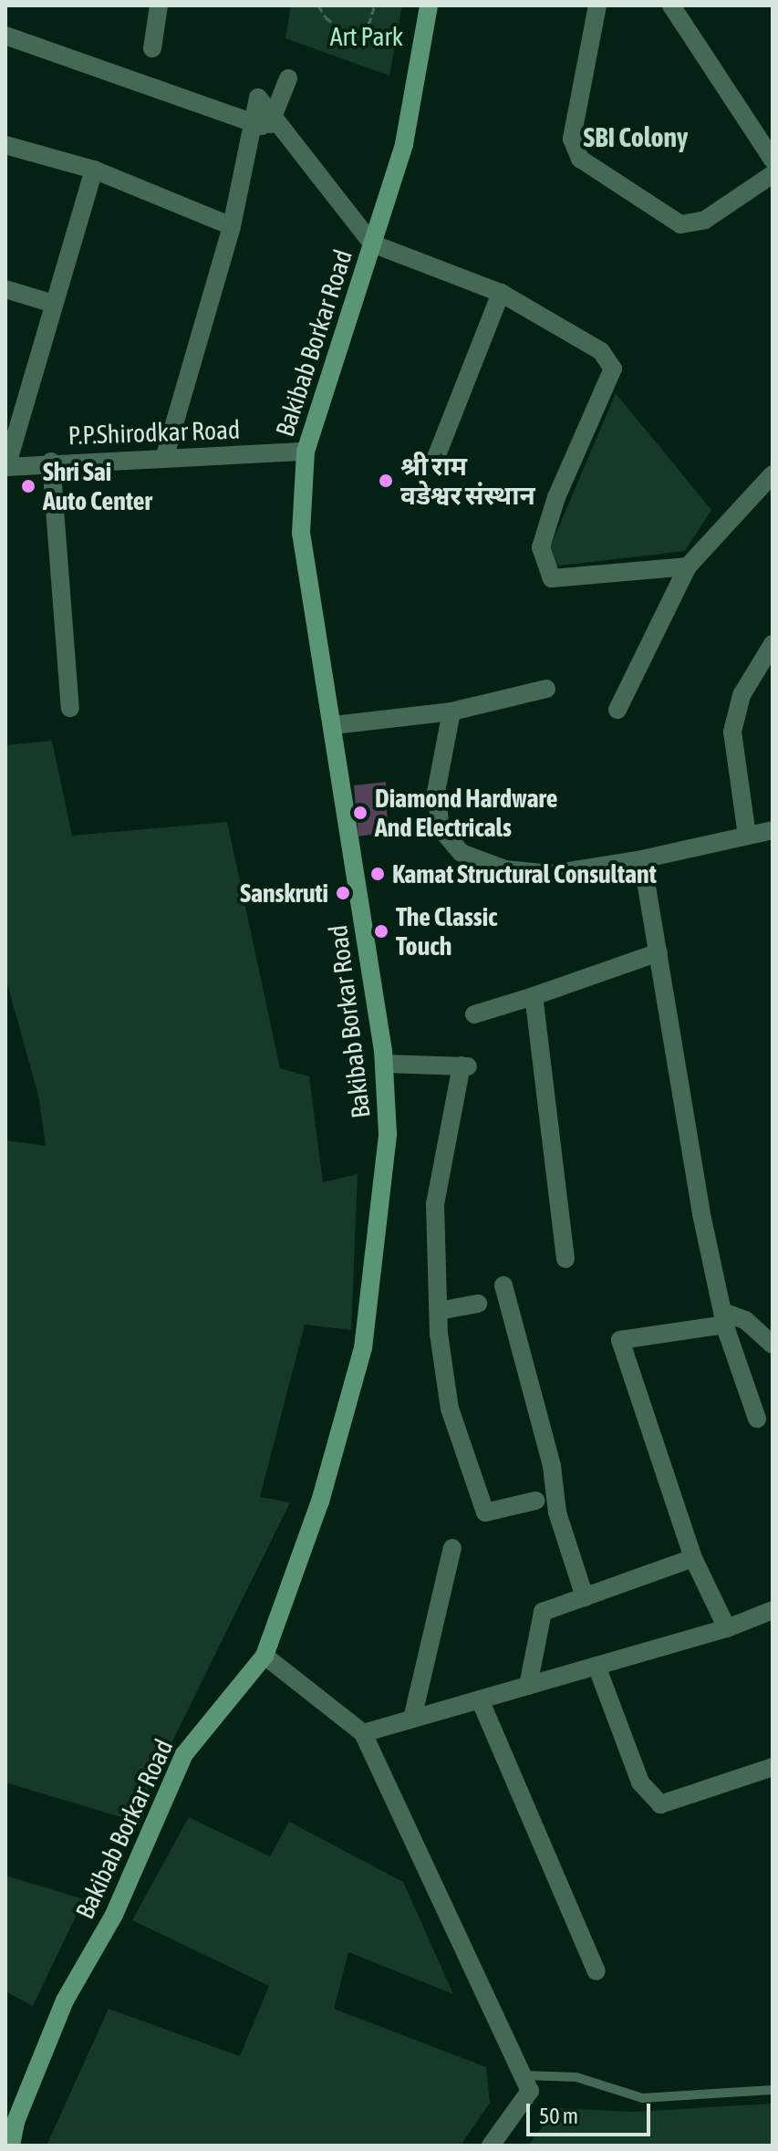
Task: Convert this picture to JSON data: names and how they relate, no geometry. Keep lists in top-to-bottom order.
{
  "streets": {
    "street": ["Bakibab Borkar Road", "P.P.Shirodkar Road"]
  },
  "crossings": [
    ["Bakibab Borkar Road", "P.P.Shirodkar Road"]
  ],
  "districts": ["SBI Colony"],
  "parks": ["Art Park"],
  "places": [
    "श्री राम वडेश्वर संस्थान",
    "Shri Sai Auto Center",
    "Diamond Hardware And Electricals",
    "Kamat Structural Consultant",
    "Sanskruti",
    "The Classic Touch"
  ],
  "scale_bar": "50 m"
}
